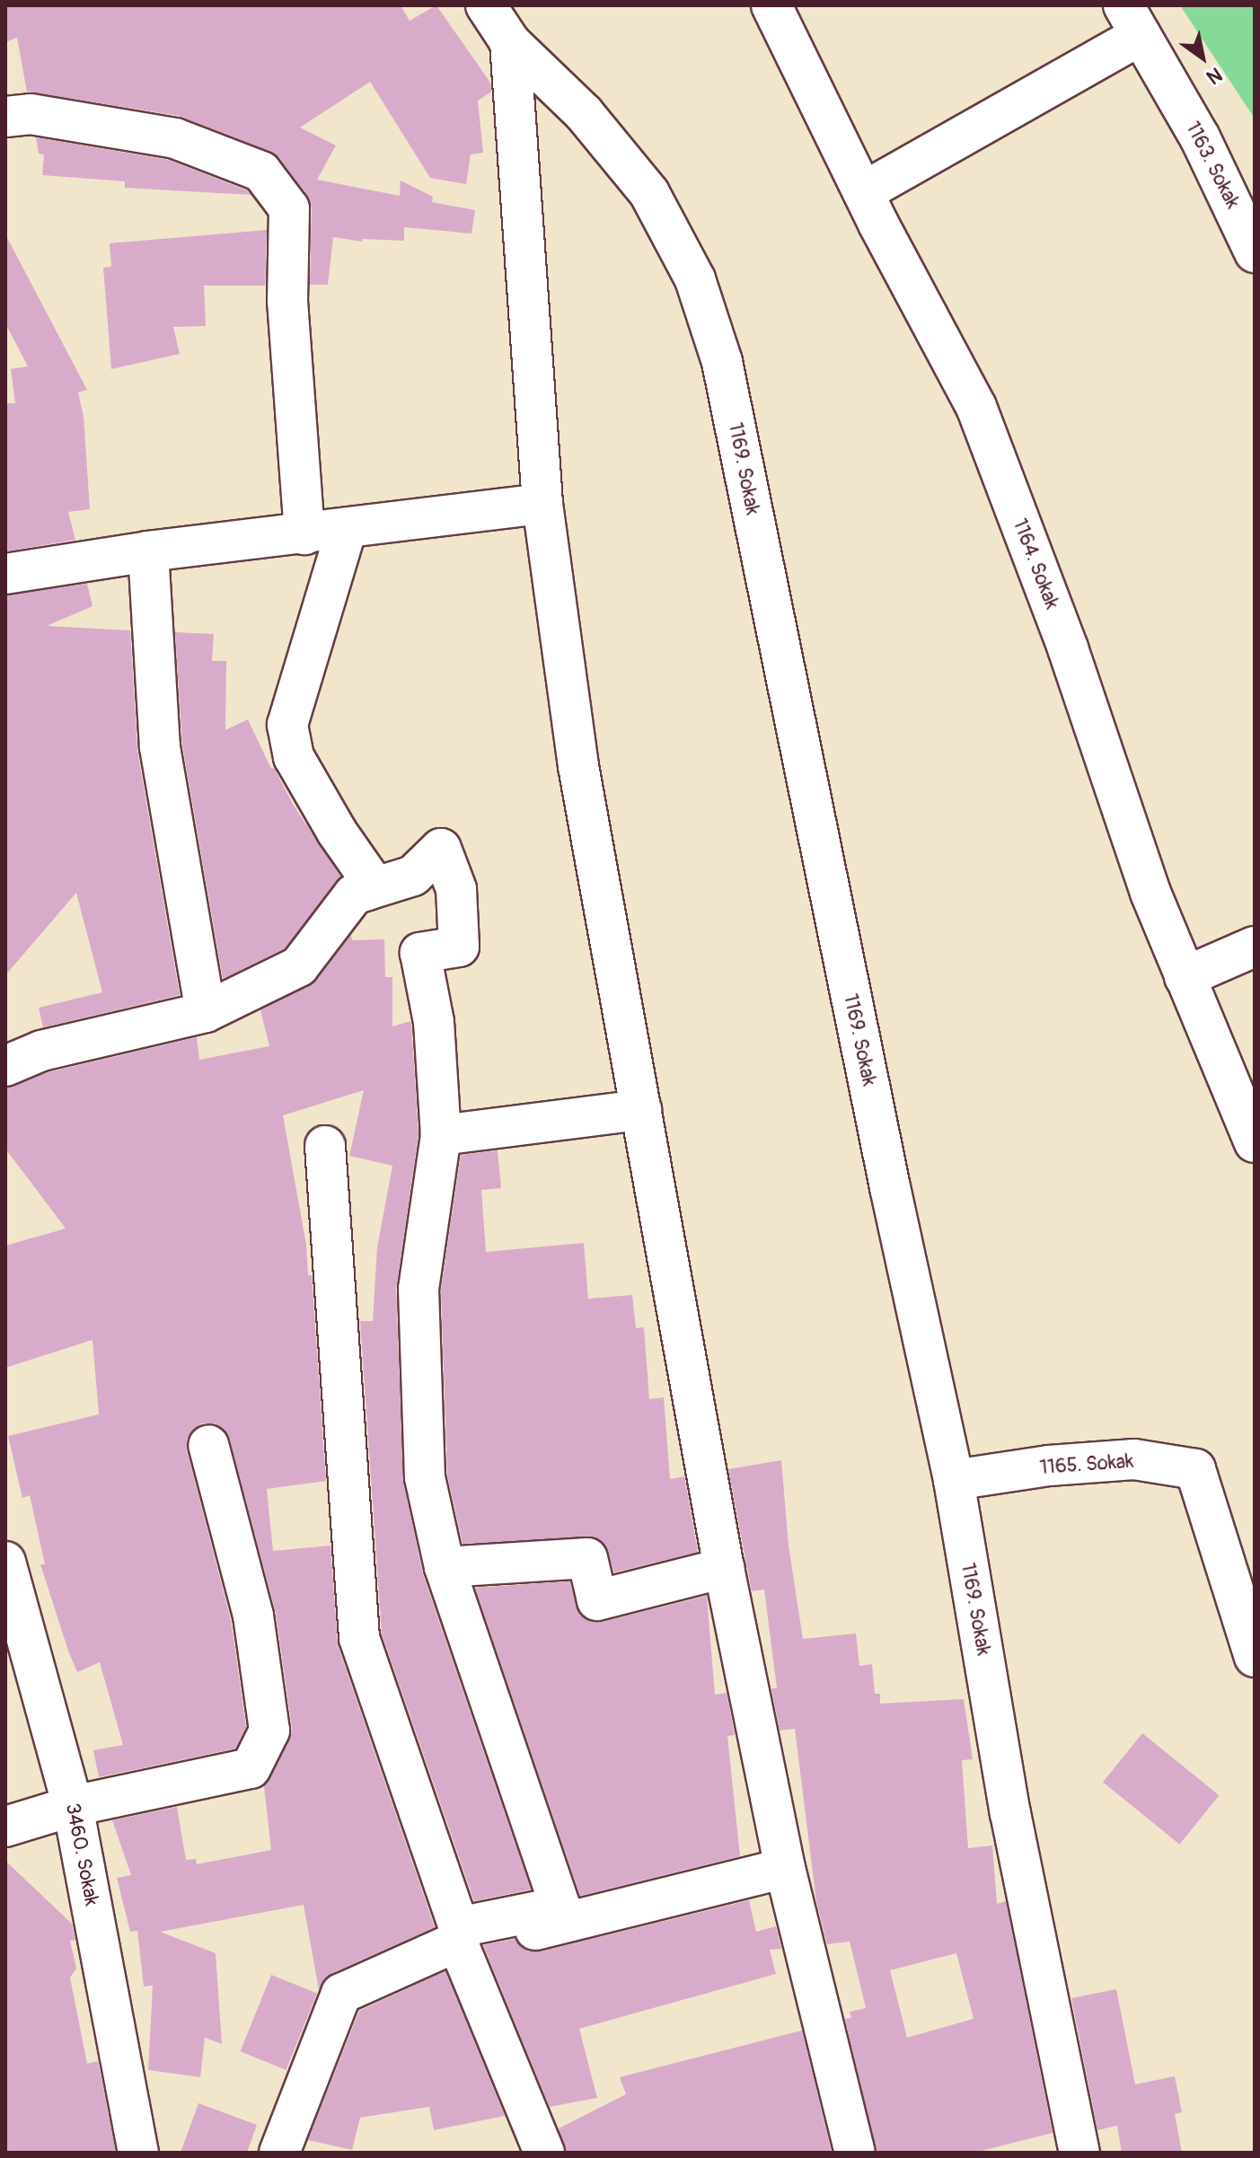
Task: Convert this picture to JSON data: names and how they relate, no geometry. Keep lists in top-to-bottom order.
{
  "streets": {
    "street": [
      "1163. Sokak",
      "1169. Sokak",
      "1164. Sokak",
      "1165. Sokak",
      "3460. Sokak"
    ]
  },
  "crossings": [
    ["1169. Sokak", "1165. Sokak"]
  ],
  "north": "bottom right"
}
